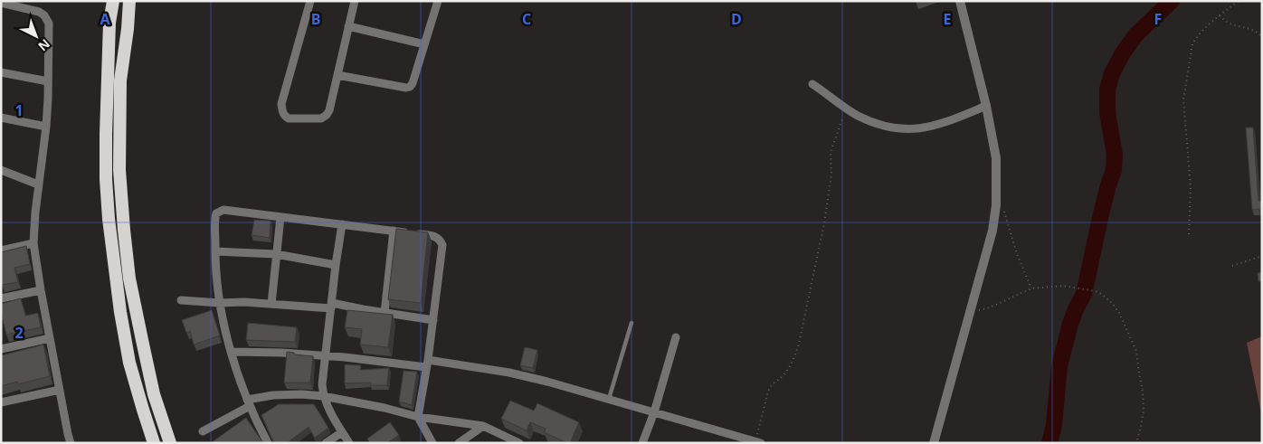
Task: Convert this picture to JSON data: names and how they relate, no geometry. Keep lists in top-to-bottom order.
{
  "north": "bottom right",
  "grid": {
    "columns": [
      "A",
      "B",
      "C",
      "D",
      "E",
      "F"
    ],
    "rows": ["1", "2"]
  }
}
